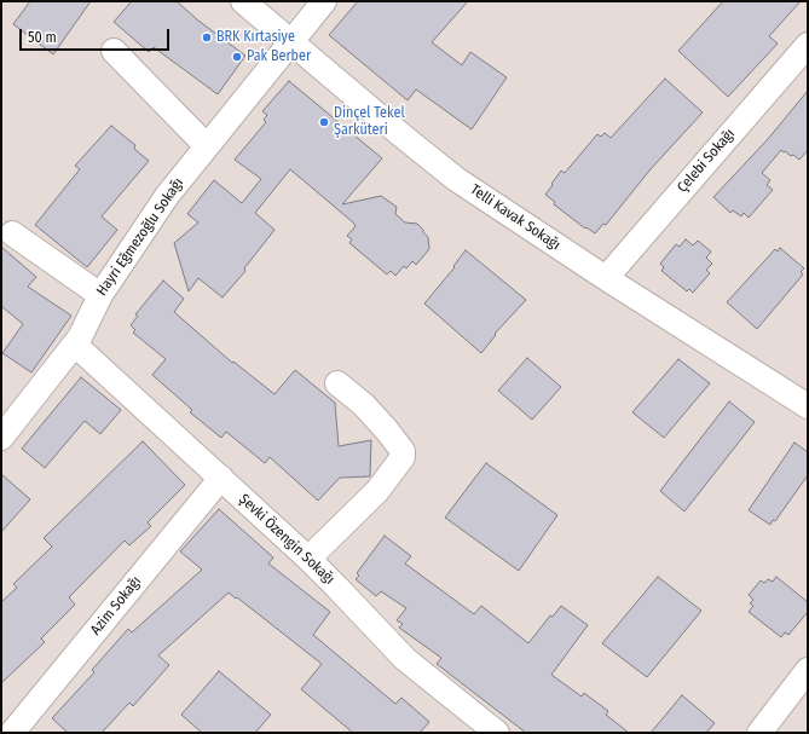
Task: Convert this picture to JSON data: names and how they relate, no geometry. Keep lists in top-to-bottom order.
{
  "streets": {
    "street": [
      "Çelebi Sokağı",
      "Telli Kavak Sokağı",
      "Hayri Eğmezoğlu Sokağı",
      "Şevki Özengin Sokağı",
      "Azim Sokağı"
    ]
  },
  "crossings": [
    ["Çelebi Sokağı", "Telli Kavak Sokağı"],
    ["Telli Kavak Sokağı", "Hayri Eğmezoğlu Sokağı"],
    ["Hayri Eğmezoğlu Sokağı", "Şevki Özengin Sokağı"],
    ["Şevki Özengin Sokağı", "Azim Sokağı"]
  ],
  "places": ["BRK Kırtasiye", "Pak Berber", "Dinçel Tekel Şarküteri"],
  "scale_bar": "50 m"
}
